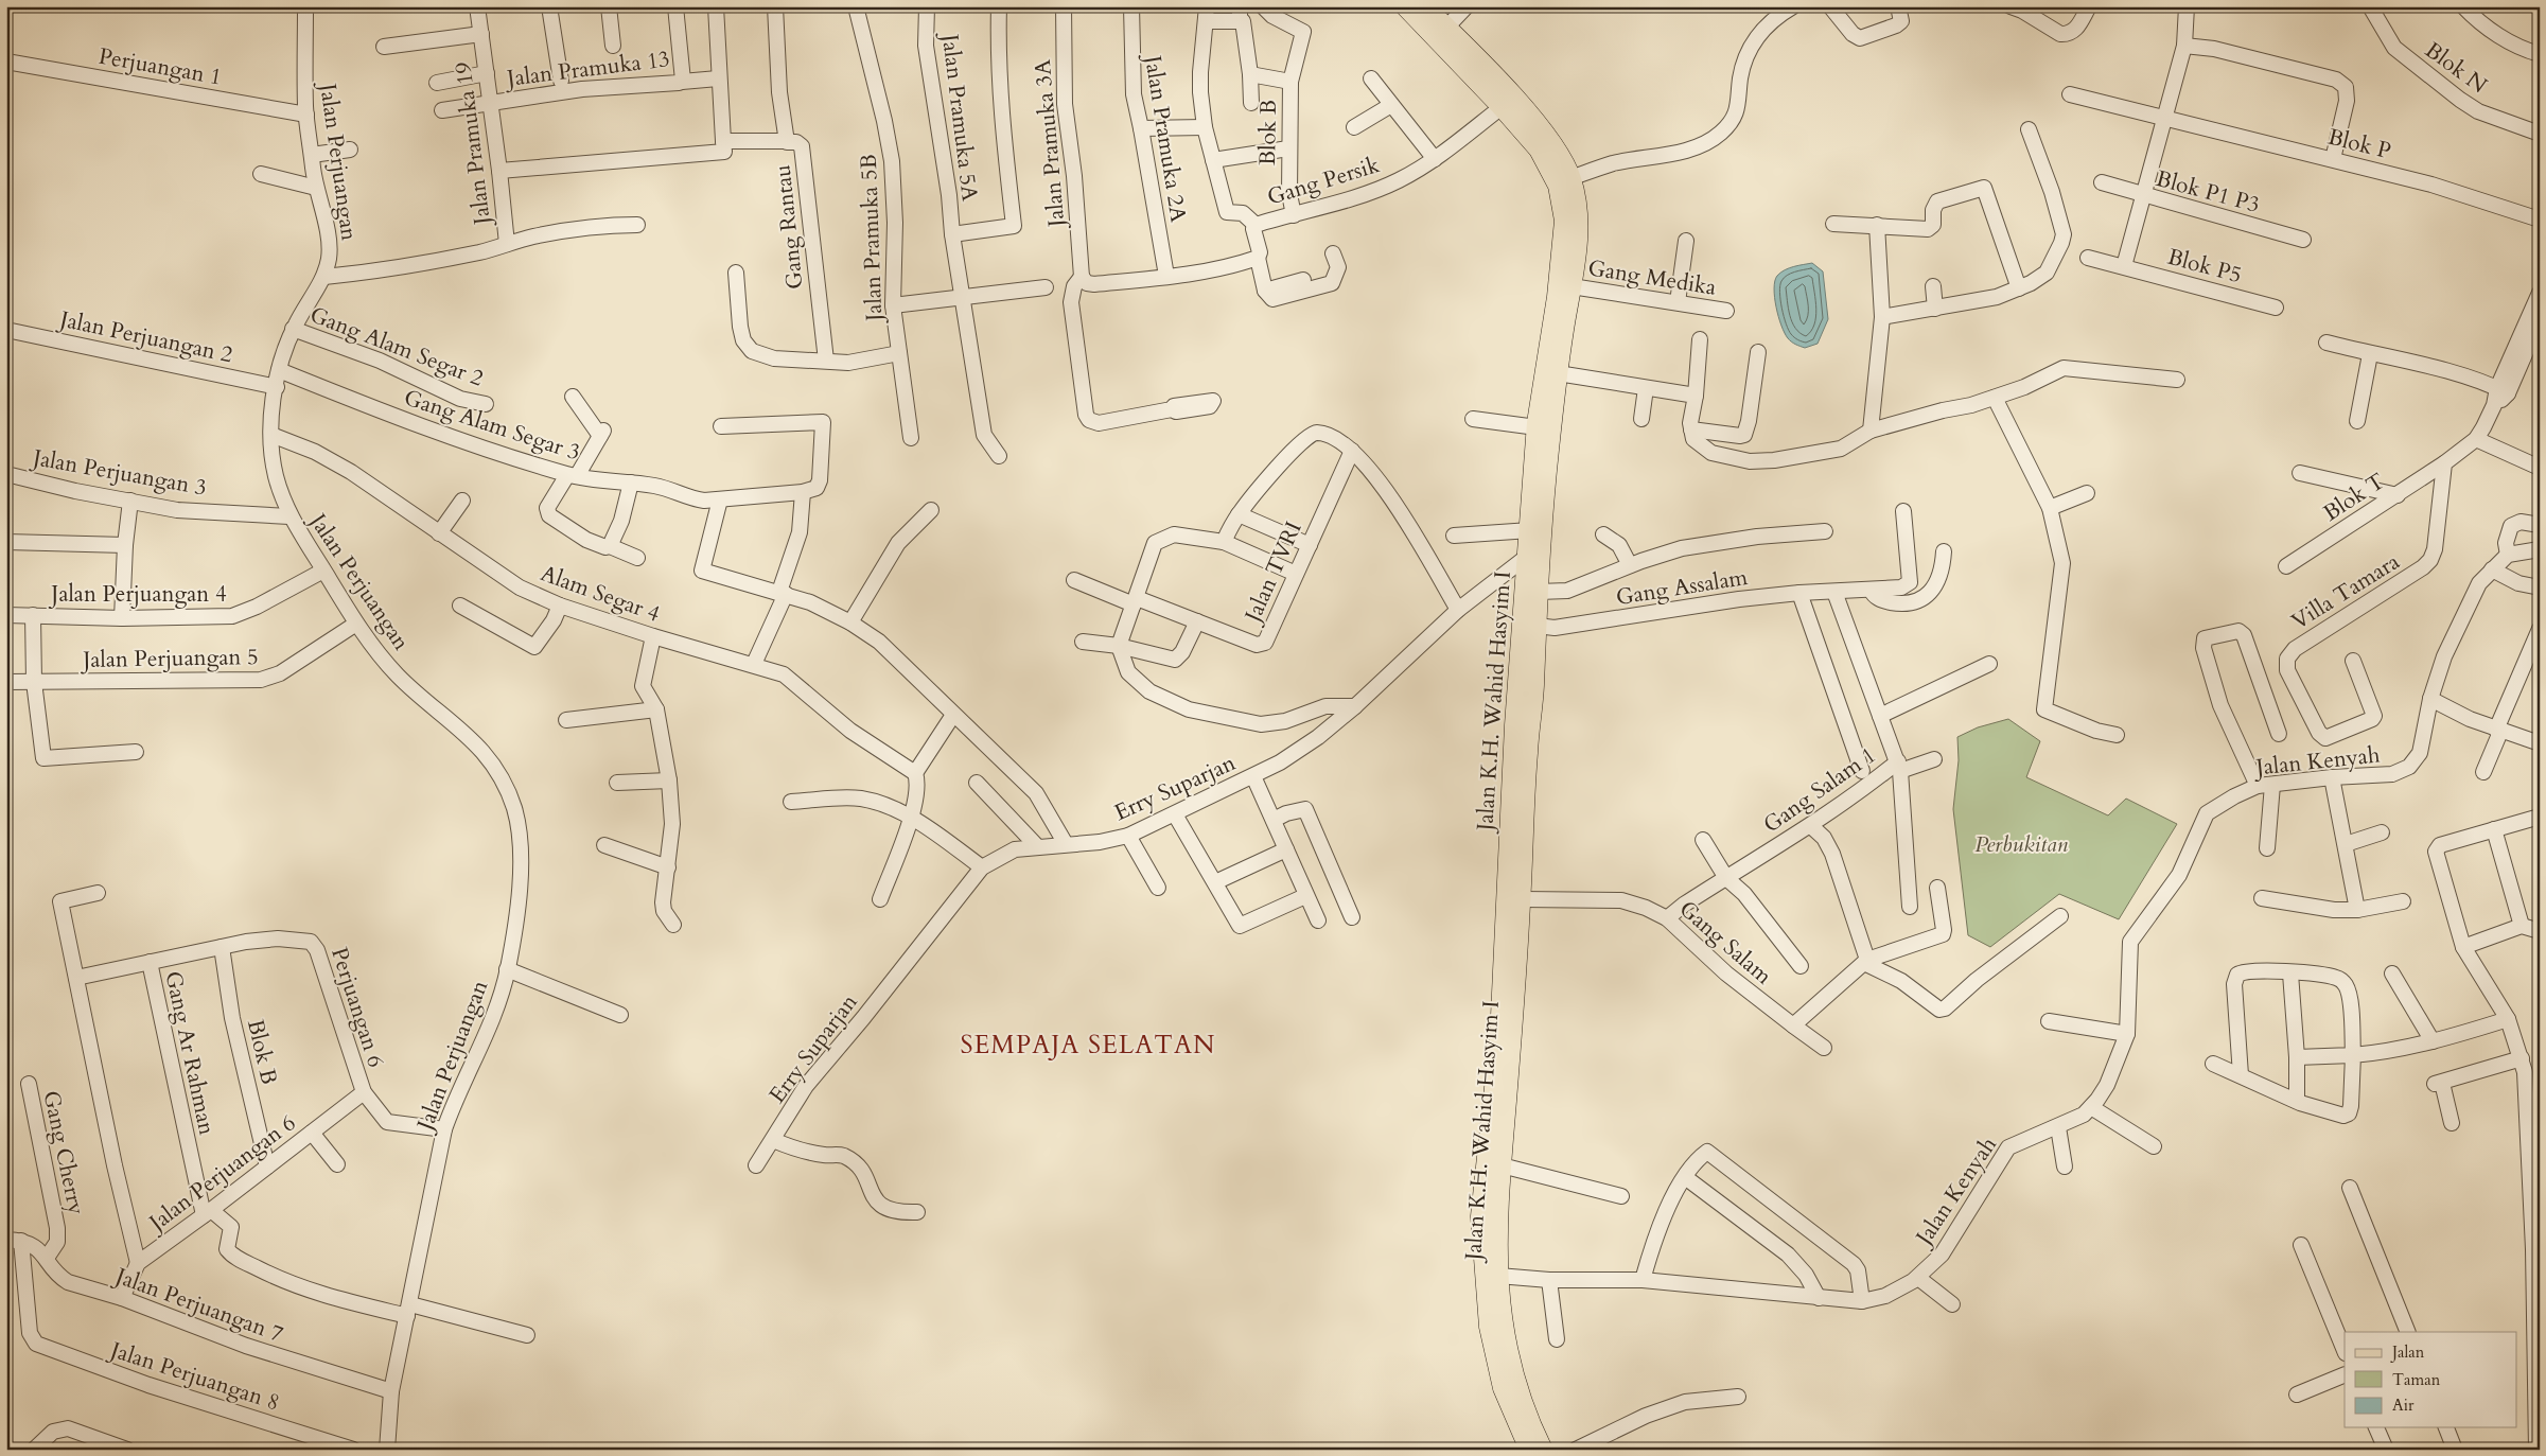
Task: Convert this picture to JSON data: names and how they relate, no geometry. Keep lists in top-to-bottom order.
{
  "streets": {
    "main road": ["Jalan K.H. Wahid Hasyim I"],
    "street": [
      "Perjuangan 1",
      "Blok N",
      "Jalan Pramuka 13",
      "Jalan Pramuka 5A",
      "Blok B",
      "Jalan Pramuka 2A",
      "Jalan Pramuka 19",
      "Jalan Pramuka 3A",
      "Blok P",
      "Jalan Perjuangan",
      "Gang Persik",
      "Blok P1 P3",
      "Gang Rantau",
      "Jalan Pramuka 5B",
      "Blok P5",
      "Gang Medika",
      "Jalan Perjuangan 2",
      "Gang Alam Segar 2",
      "Gang Alam Segar 3",
      "Jalan Perjuangan 3",
      "Blok T",
      "Jalan TVRI",
      "Gang Assalam",
      "Villa Tamara",
      "Jalan Perjuangan 4",
      "Alam Segar 4",
      "Jalan Perjuangan 5",
      "Jalan Kenyah",
      "Erry Suparjan",
      "Gang Salam 1",
      "Gang Salam",
      "Perjuangan 6",
      "Gang Ar Rahman",
      "Gang Cherry",
      "Jalan Perjuangan 6",
      "Jalan Perjuangan 7",
      "Jalan Perjuangan 8"
    ]
  },
  "crossings": [
    ["Perjuangan 1", "Jalan Perjuangan"],
    ["Jalan Pramuka 13", "Jalan Pramuka 19"],
    ["Blok B", "Gang Persik"],
    ["Blok B", "Perjuangan 6"],
    ["Blok B", "Jalan Perjuangan 6"],
    ["Jalan Perjuangan", "Jalan Perjuangan 2"],
    ["Jalan Perjuangan", "Gang Alam Segar 2"],
    ["Jalan Perjuangan", "Gang Alam Segar 3"],
    ["Jalan Perjuangan", "Jalan Perjuangan 3"],
    ["Jalan Perjuangan", "Jalan Perjuangan 4"],
    ["Jalan Perjuangan", "Alam Segar 4"],
    ["Jalan Perjuangan", "Jalan Perjuangan 5"],
    ["Jalan Perjuangan", "Perjuangan 6"],
    ["Jalan Perjuangan", "Jalan Perjuangan 7"],
    ["Gang Persik", "Jalan K.H. Wahid Hasyim I"],
    ["Gang Medika", "Jalan K.H. Wahid Hasyim I"],
    ["Blok T", "Villa Tamara"],
    ["Gang Assalam", "Jalan K.H. Wahid Hasyim I"],
    ["Gang Assalam", "Gang Salam 1"],
    ["Jalan K.H. Wahid Hasyim I", "Jalan Kenyah"],
    ["Jalan K.H. Wahid Hasyim I", "Erry Suparjan"],
    ["Jalan K.H. Wahid Hasyim I", "Gang Salam"],
    ["Gang Salam 1", "Gang Salam"],
    ["Perjuangan 6", "Gang Ar Rahman"],
    ["Perjuangan 6", "Jalan Perjuangan 6"],
    ["Gang Ar Rahman", "Jalan Perjuangan 6"],
    ["Gang Cherry", "Jalan Perjuangan 7"],
    ["Jalan Perjuangan 6", "Jalan Perjuangan 7"],
    ["Jalan Perjuangan 7", "Jalan Perjuangan 8"]
  ],
  "districts": ["SEMPAJA SELATAN"],
  "parks": ["Perbukitan"],
  "legend": ["Jalan", "Taman", "Air"]
}
